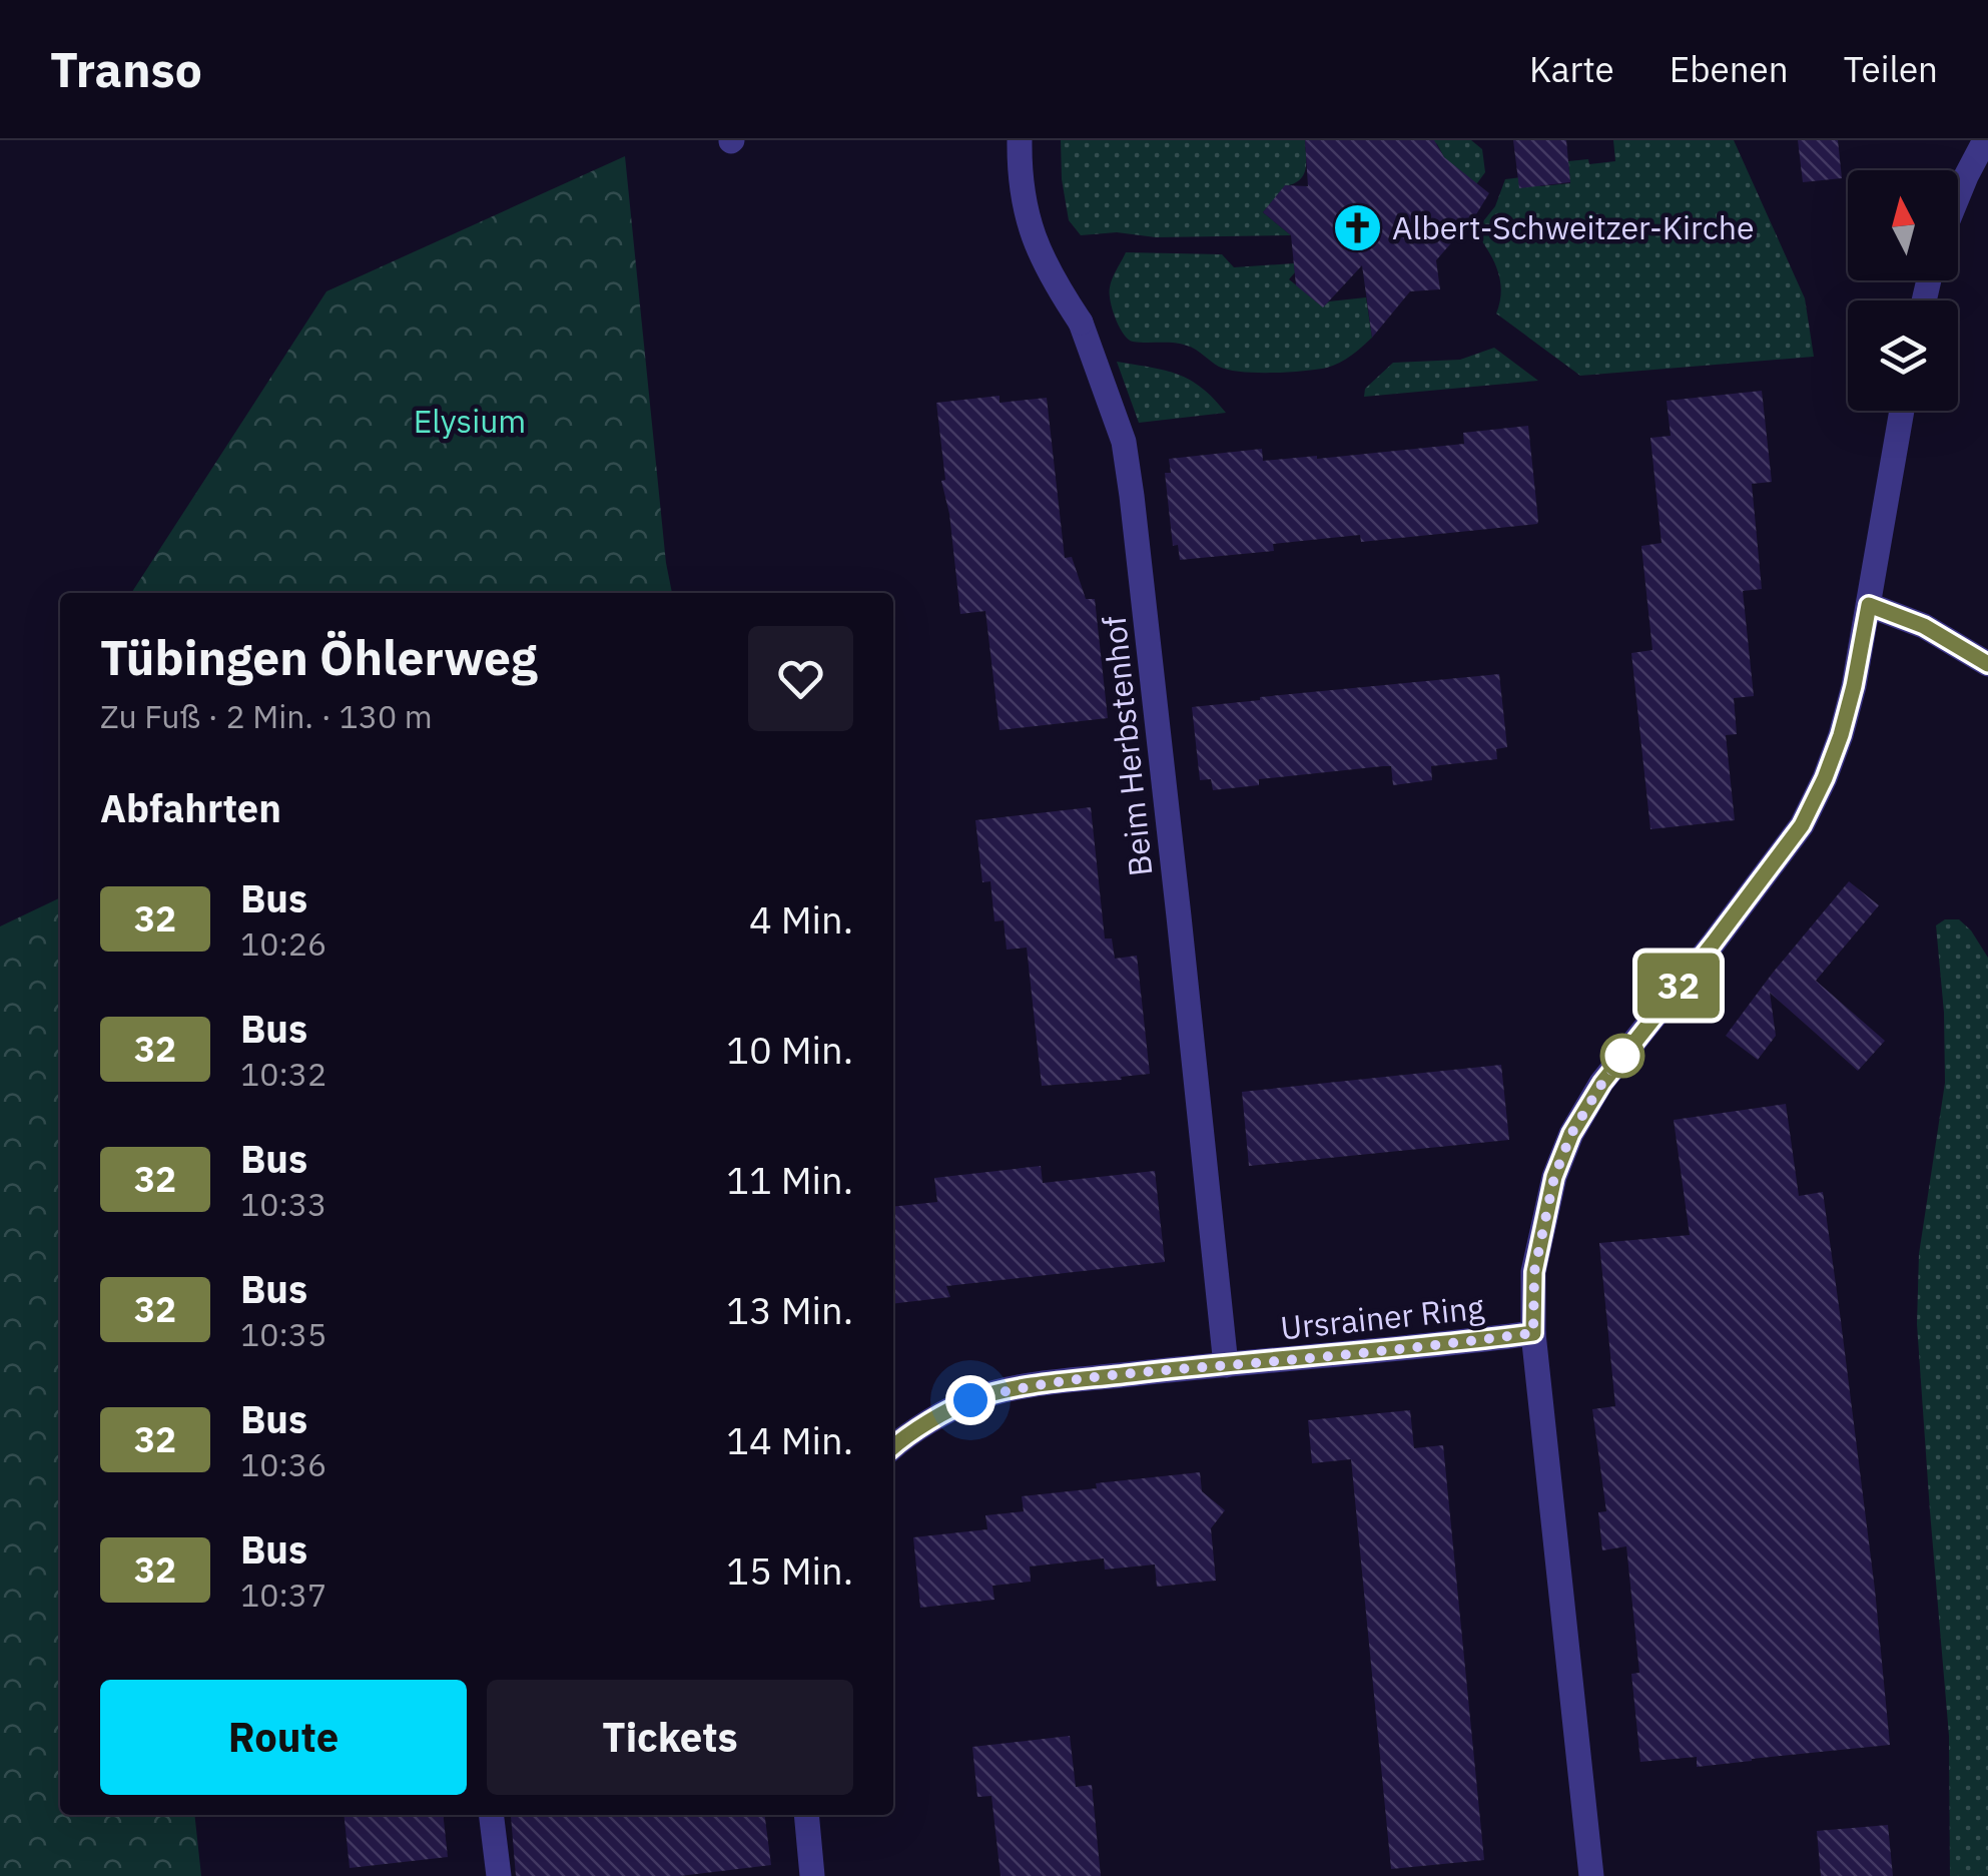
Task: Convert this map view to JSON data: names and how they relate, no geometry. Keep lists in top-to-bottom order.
{
  "streets": {
    "street": ["Beim Herbstenhof", "Ursrainer Ring"]
  },
  "crossings": [
    ["Beim Herbstenhof", "Ursrainer Ring"]
  ],
  "parks": ["Elysium"],
  "places": {
    "church": ["Albert-Schweitzer-Kirche"]
  },
  "lines": ["bus line 32"],
  "north": "top",
  "page": {
    "header": "Transo",
    "nav": ["Karte", "Ebenen", "Teilen"],
    "on_map": "32",
    "heading": [
      ["Tübingen Öhlerweg", "Zu Fuß · 2 Min. · 130 m"],
      "Abfahrten"
    ],
    "list": [
      {
        "mark": "32",
        "name": "Bus",
        "note": "10:26",
        "value": "4 Min."
      },
      {
        "mark": "32",
        "name": "Bus",
        "note": "10:32",
        "value": "10 Min."
      },
      {
        "mark": "32",
        "name": "Bus",
        "note": "10:33",
        "value": "11 Min."
      },
      {
        "mark": "32",
        "name": "Bus",
        "note": "10:35",
        "value": "13 Min."
      },
      {
        "mark": "32",
        "name": "Bus",
        "note": "10:36",
        "value": "14 Min."
      },
      {
        "mark": "32",
        "name": "Bus",
        "note": "10:37",
        "value": "15 Min."
      }
    ],
    "buttons": ["Route", "Tickets"]
  }
}
